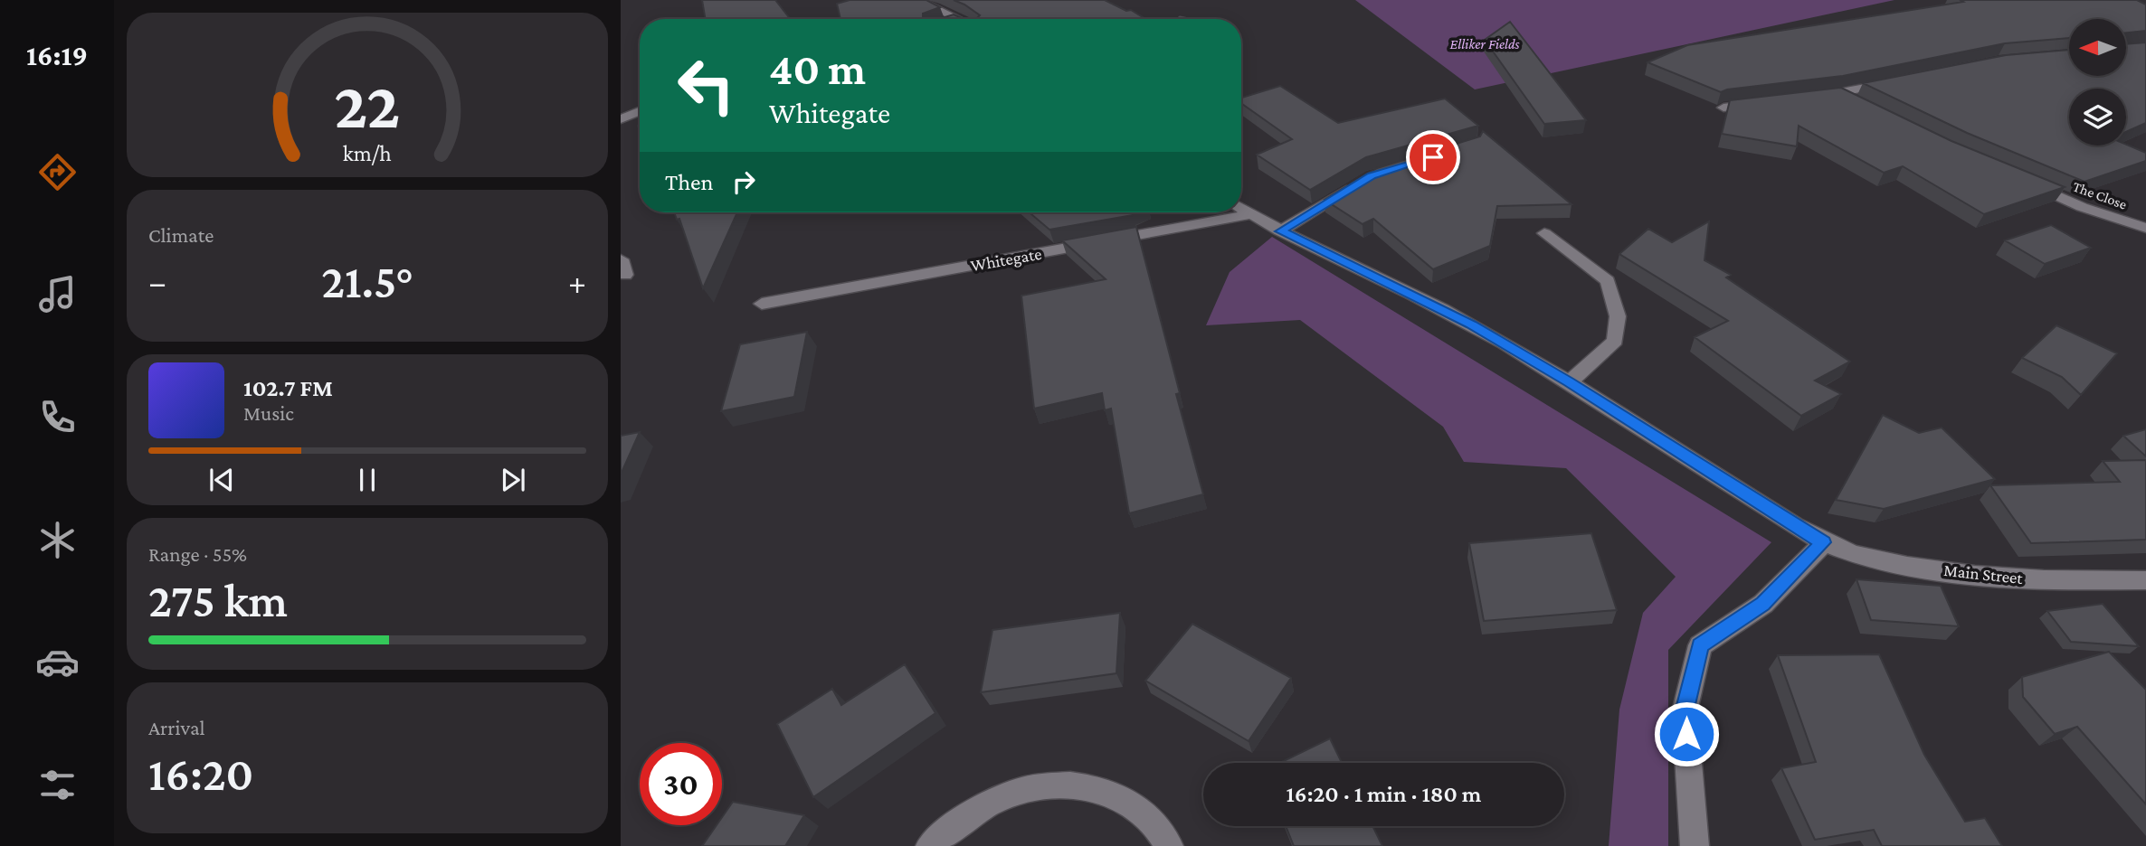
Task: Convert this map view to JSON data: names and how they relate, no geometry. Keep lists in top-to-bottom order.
{
  "streets": {
    "street": ["The Close", "Whitegate", "Main Street"]
  },
  "parks": ["Elliker Fields"],
  "north": "left",
  "page": {
    "tabs": "16:19",
    "turn": ["40 m", "Whitegate"],
    "then": "Then",
    "tile": [
      "Climate",
      ["Range · 55%", "275 km"],
      ["Arrival", "16:20"]
    ],
    "heat": ["−", "21.5°", "+"],
    "song": ["102.7 FM", "Music"],
    "limit": "30",
    "trip": "16:20 · 1 min · 180 m",
    "gauge": ["22", "km/h"]
  }
}
